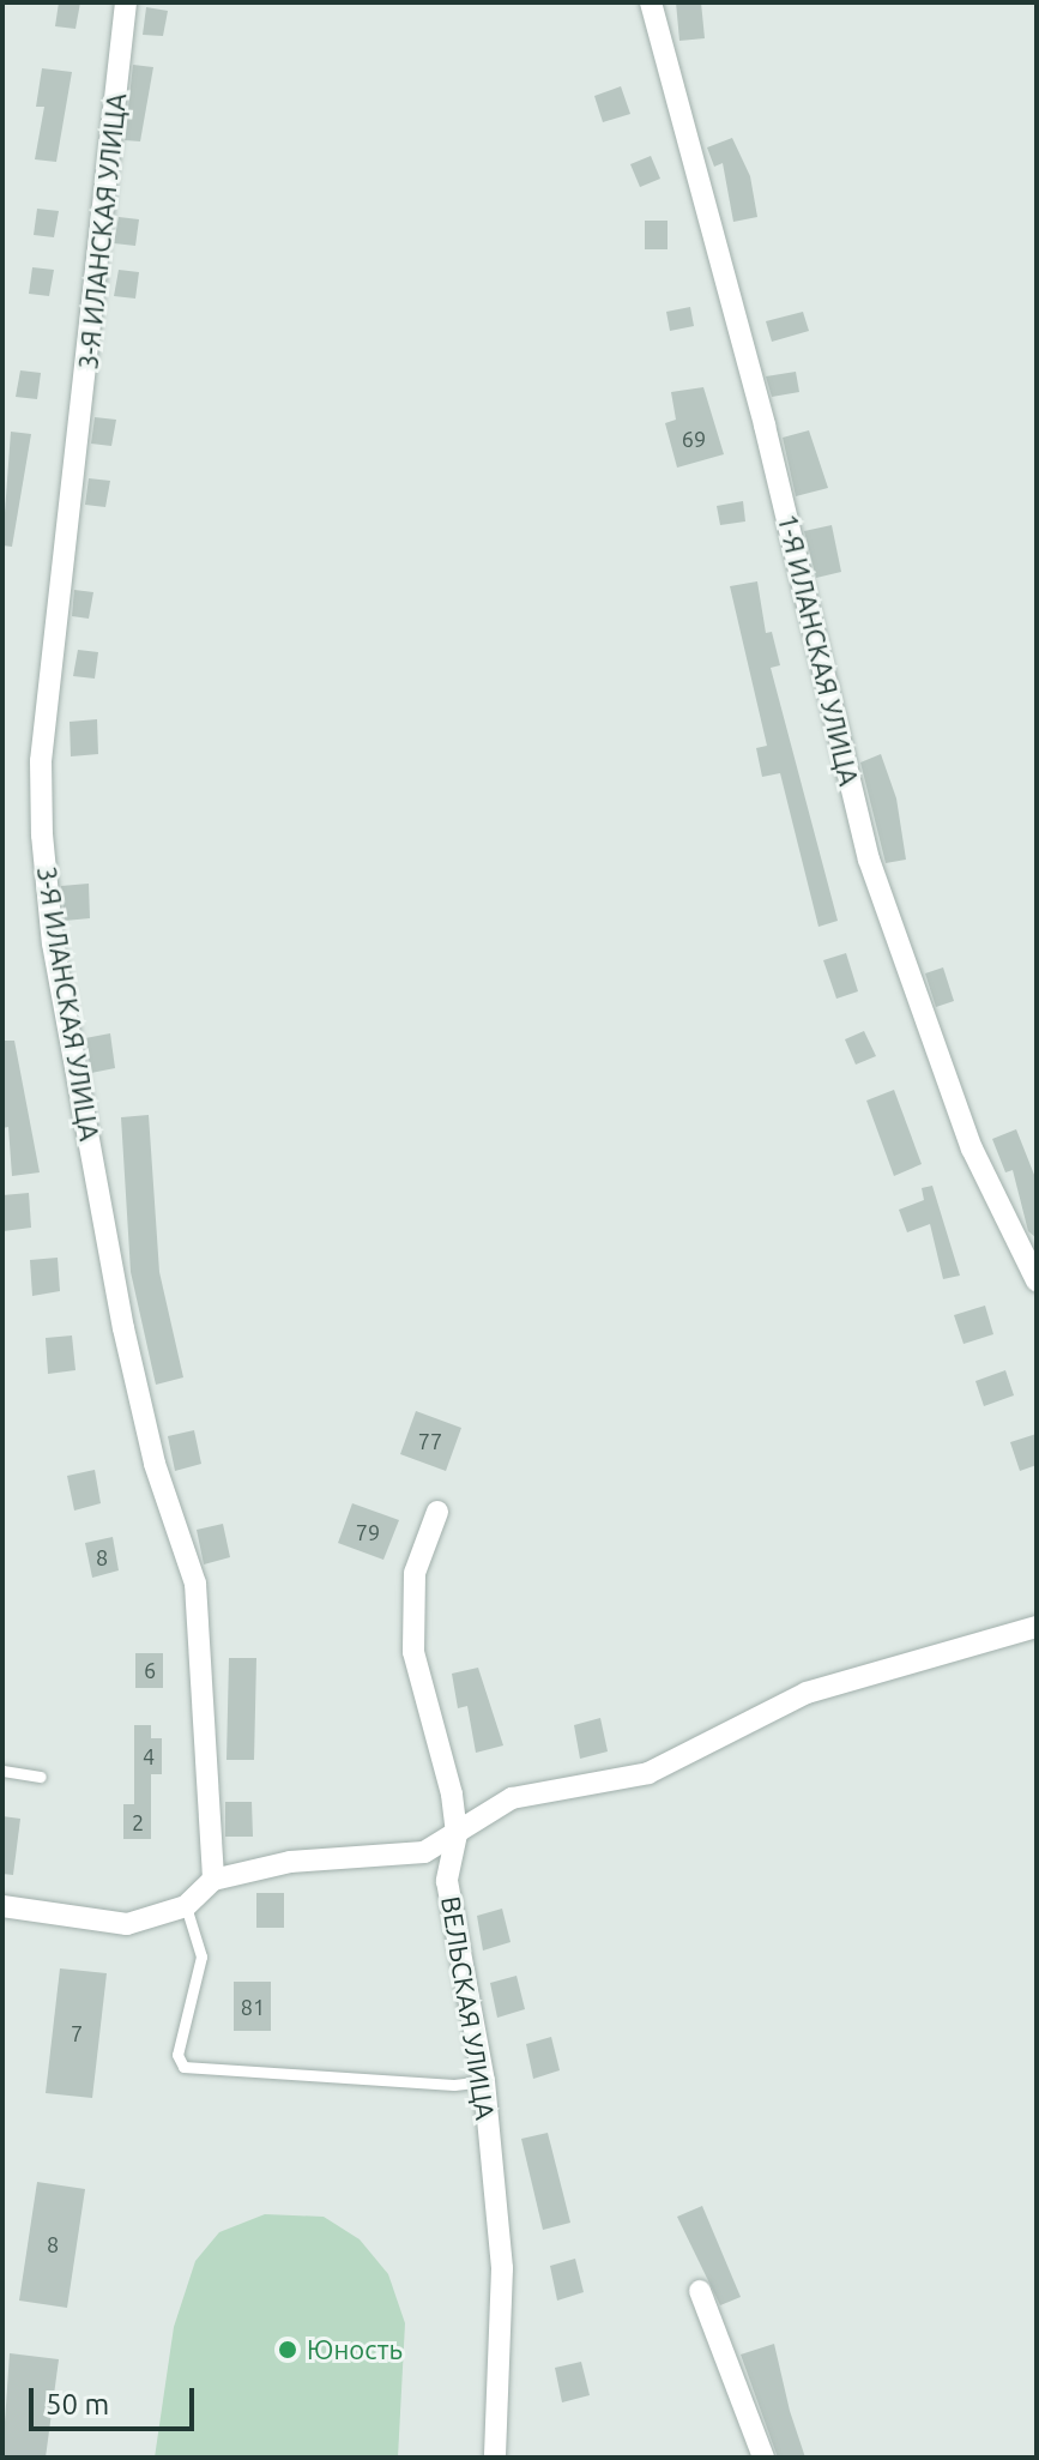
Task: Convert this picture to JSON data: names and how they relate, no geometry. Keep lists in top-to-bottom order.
{
  "streets": {
    "street": ["3-Я ИЛАНСКАЯ УЛИЦА", "1-Я ИЛАНСКАЯ УЛИЦА", "ВЕЛЬСКАЯ УЛИЦА"]
  },
  "places": ["Юность"],
  "house_numbers": [
    "69",
    "77",
    "79",
    "8",
    "6",
    "4",
    "2",
    "81",
    "7",
    "8"
  ],
  "scale_bar": "50 m"
}
